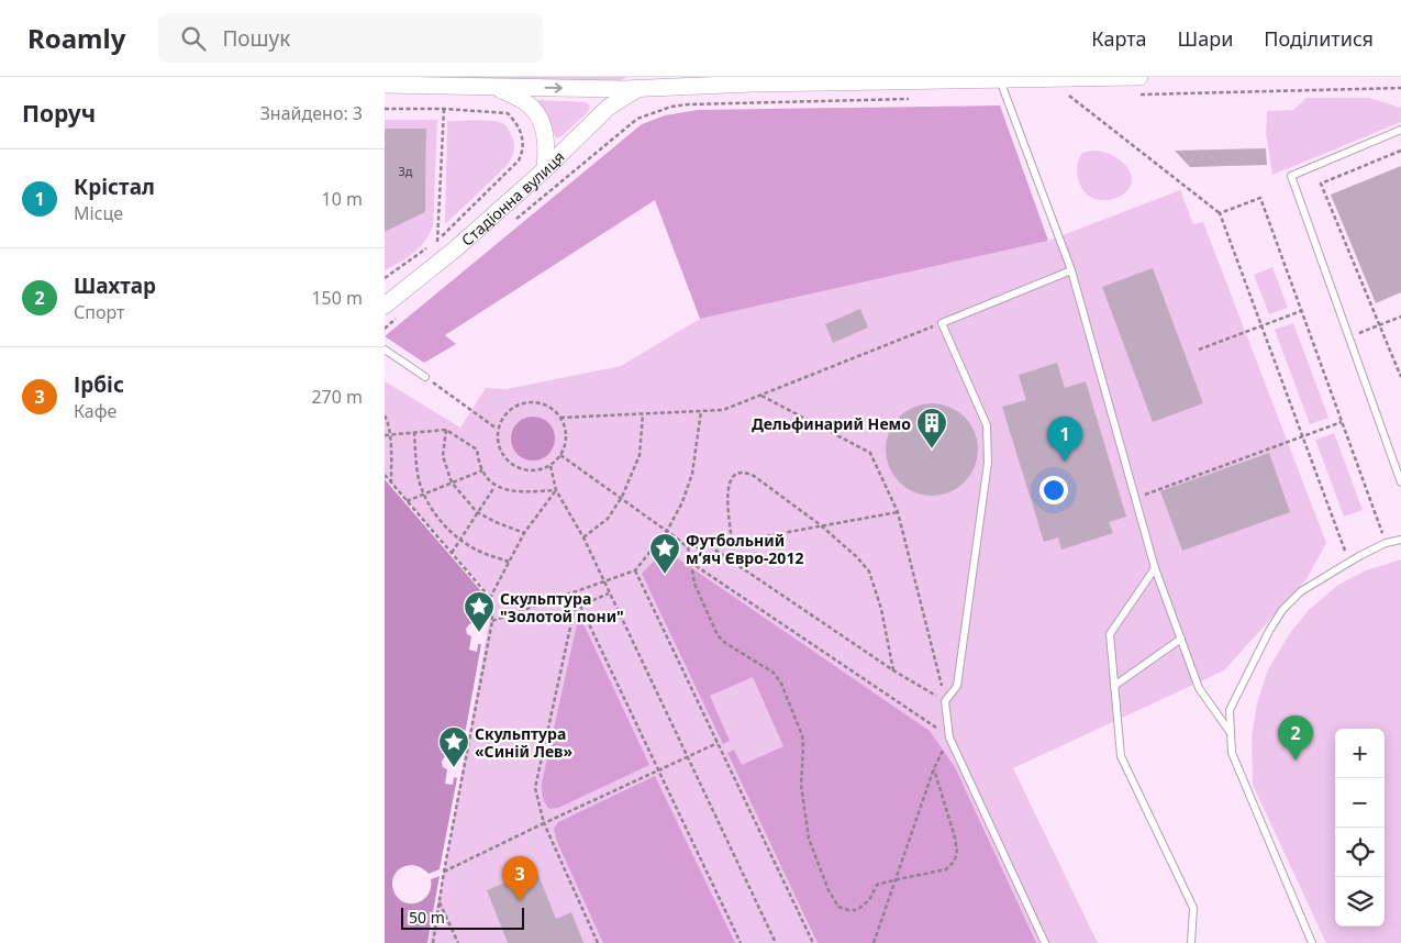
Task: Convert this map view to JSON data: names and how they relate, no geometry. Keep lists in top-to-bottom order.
{
  "streets": {
    "street": ["Стадіонна вулиця"]
  },
  "places": {
    "building": ["Дельфинарий Немо"],
    "place": ["Футбольний мʼяч Євро-2012", "Скульптура \"Золотой пони\"", "Скульптура «Синій Лев»"]
  },
  "house_numbers": ["3д"],
  "scale_bar": "50 m",
  "page": {
    "header": "Roamly",
    "search": "Пошук",
    "nav": ["Карта", "Шари", "Поділитися"],
    "heading": ["Поруч", "Знайдено: 3"],
    "list": [
      {
        "mark": "1",
        "name": "Крістал",
        "note": "Місце",
        "value": "10 m"
      },
      {
        "mark": "2",
        "name": "Шахтар",
        "note": "Спорт",
        "value": "150 m"
      },
      {
        "mark": "3",
        "name": "Ірбіс",
        "note": "Кафе",
        "value": "270 m"
      }
    ],
    "pins": ["1", "2", "3"],
    "map_buttons": ["+", "−"],
    "scale": "50 m"
  }
}
